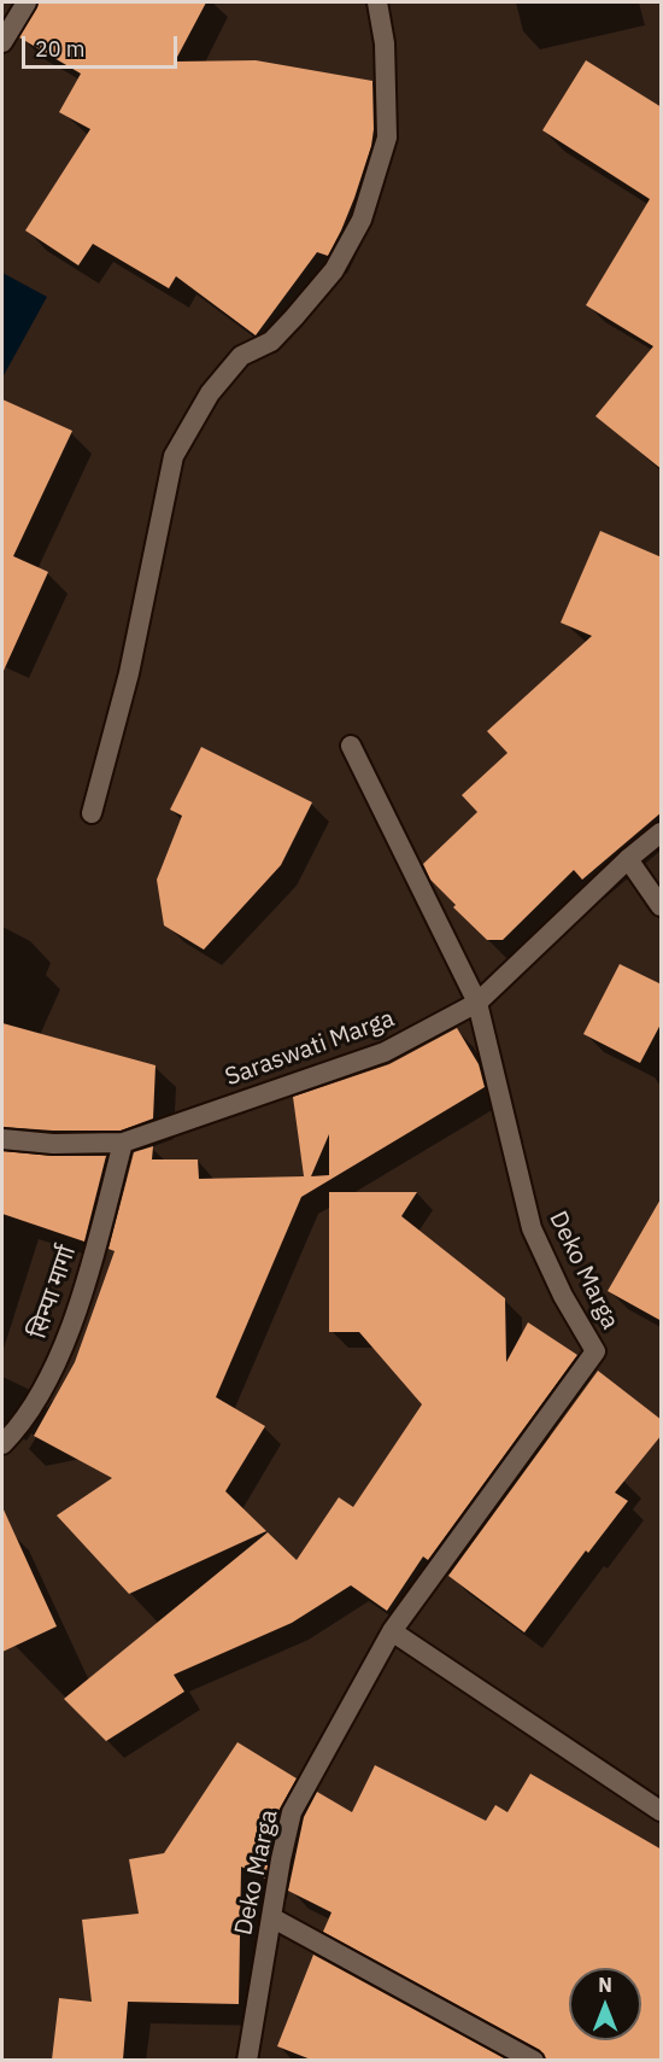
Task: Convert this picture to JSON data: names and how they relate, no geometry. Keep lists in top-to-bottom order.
{
  "streets": {
    "street": ["Saraswati Marga", "Deko Marga", "सिन्पा मार्गा"]
  },
  "crossings": [
    ["Saraswati Marga", "Deko Marga"],
    ["Saraswati Marga", "सिन्पा मार्गा"]
  ],
  "scale_bar": "20 m",
  "north": "top"
}
